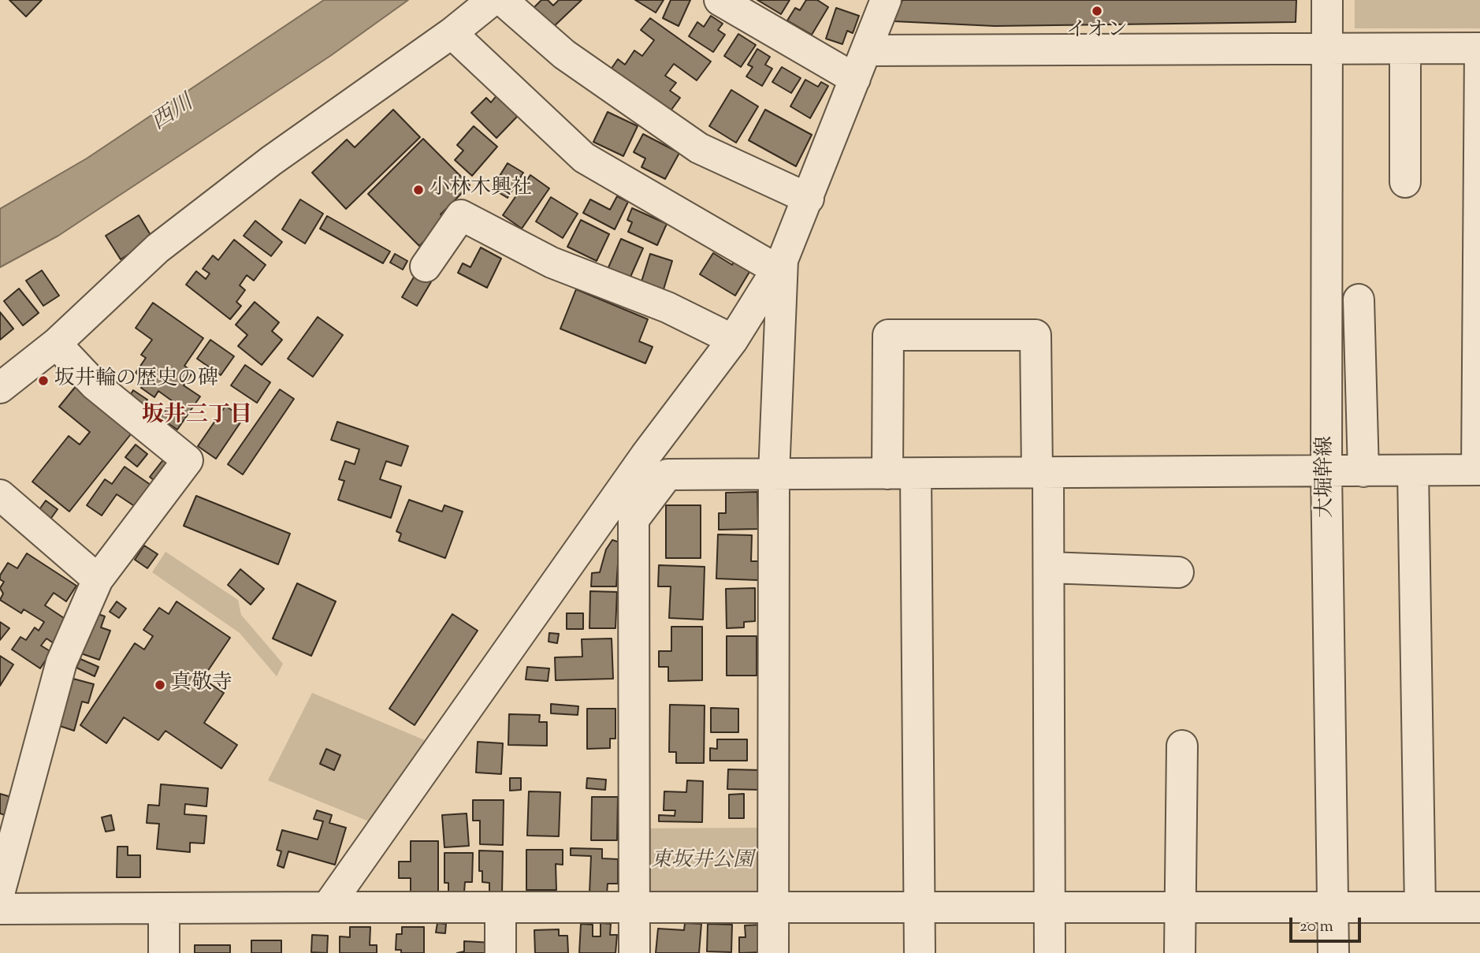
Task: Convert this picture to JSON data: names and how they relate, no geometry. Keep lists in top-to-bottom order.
{
  "streets": {
    "street": ["大堀幹線"]
  },
  "districts": ["坂井三丁目"],
  "water": ["西川"],
  "parks": ["東坂井公園"],
  "places": [
    "イオン",
    "小林木興社",
    "坂井輪の歴史の碑",
    "真敬寺"
  ],
  "scale_bar": "20 m"
}
